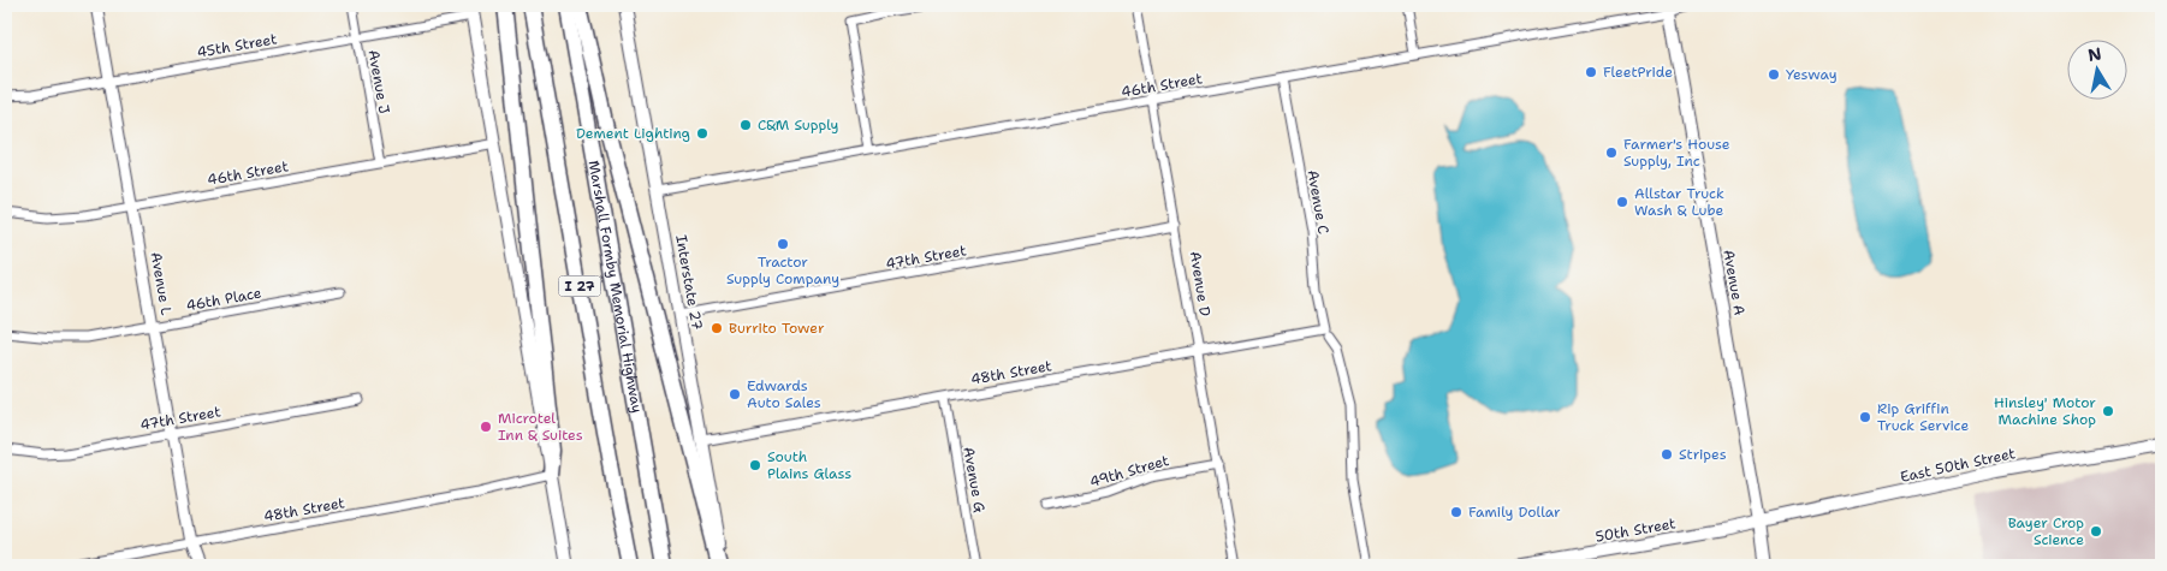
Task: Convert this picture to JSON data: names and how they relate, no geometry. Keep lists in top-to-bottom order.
{
  "streets": {
    "highway": ["Marshall Formby Memorial Highway", "I 27"],
    "main road": [
      "Interstate 27",
      "Avenue A",
      "East 50th Street",
      "50th Street"
    ],
    "street": [
      "45th Street",
      "Avenue J",
      "46th Street",
      "Avenue C",
      "47th Street",
      "Avenue L",
      "Avenue D",
      "46th Place",
      "48th Street",
      "49th Street",
      "Avenue G"
    ]
  },
  "crossings": [
    ["45th Street", "Avenue J"],
    ["45th Street", "Avenue L"],
    ["Avenue J", "46th Street"],
    ["46th Street", "Avenue C"],
    ["46th Street", "Interstate 27"],
    ["46th Street", "Avenue A"],
    ["46th Street", "Avenue L"],
    ["46th Street", "Avenue D"],
    ["Avenue C", "48th Street"],
    ["47th Street", "Interstate 27"],
    ["47th Street", "Avenue L"],
    ["47th Street", "Avenue D"],
    ["Interstate 27", "48th Street"],
    ["Avenue A", "East 50th Street"],
    ["Avenue A", "50th Street"],
    ["Avenue L", "46th Place"],
    ["Avenue L", "48th Street"],
    ["Avenue D", "48th Street"],
    ["Avenue D", "49th Street"],
    ["48th Street", "Avenue G"],
    ["East 50th Street", "50th Street"]
  ],
  "places": [
    "FleetPride",
    "Yesway",
    "C&M Supply",
    "Dement Lighting",
    "Farmer's House Supply, Inc",
    "Allstar Truck Wash & Lube",
    "Tractor Supply Company",
    "Burrito Tower",
    "Edwards Auto Sales",
    "Hinsley' Motor Machine Shop",
    "Rip Griffin Truck Service",
    "Microtel Inn & Suites",
    "Stripes",
    "South Plains Glass",
    "Family Dollar",
    "Bayer Crop Science"
  ],
  "north": "top"
}
